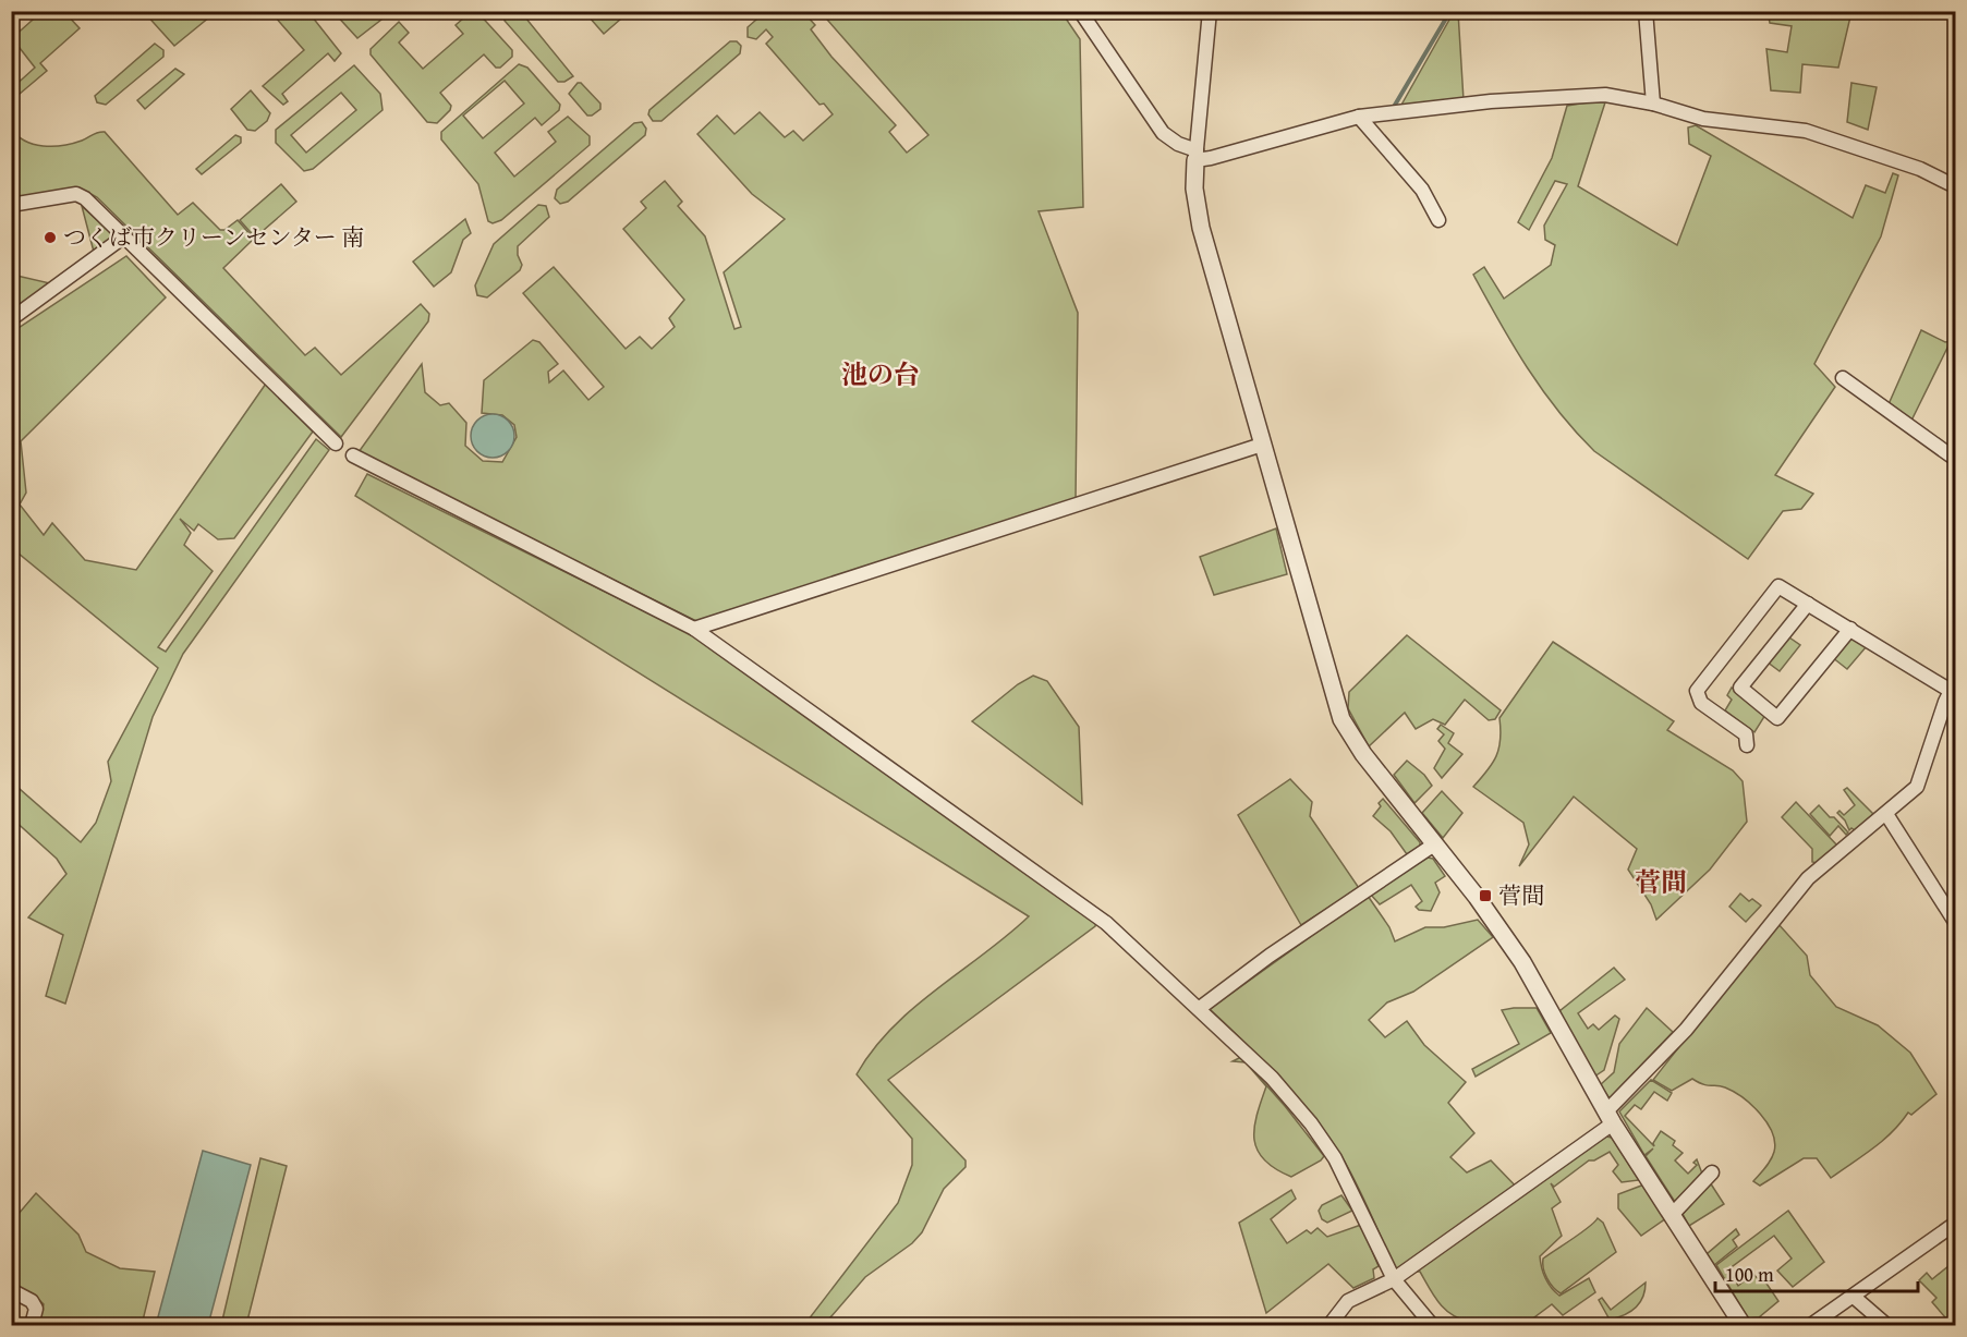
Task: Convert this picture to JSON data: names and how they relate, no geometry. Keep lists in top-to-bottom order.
{
  "districts": ["池の台", "菅間"],
  "places": {
    "other": ["つくば市クリーンセンター 南"],
    "transit": ["菅間"]
  },
  "scale_bar": "100 m"
}
